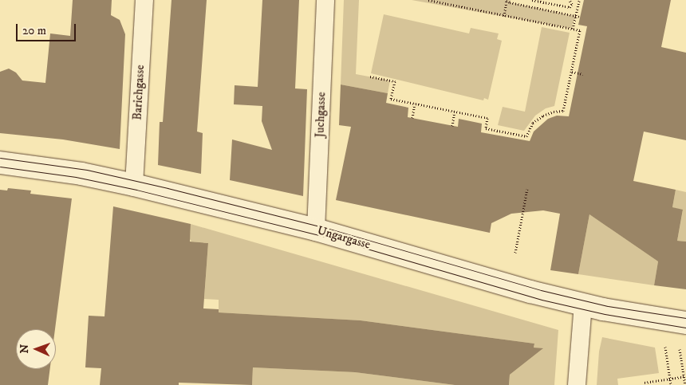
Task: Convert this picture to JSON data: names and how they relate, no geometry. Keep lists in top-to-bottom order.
{
  "streets": {
    "main road": ["Ungargasse"],
    "street": ["Barichgasse", "Juchgasse"]
  },
  "crossings": [
    ["Barichgasse", "Ungargasse"],
    ["Juchgasse", "Ungargasse"]
  ],
  "scale_bar": "20 m",
  "north": "left"
}
